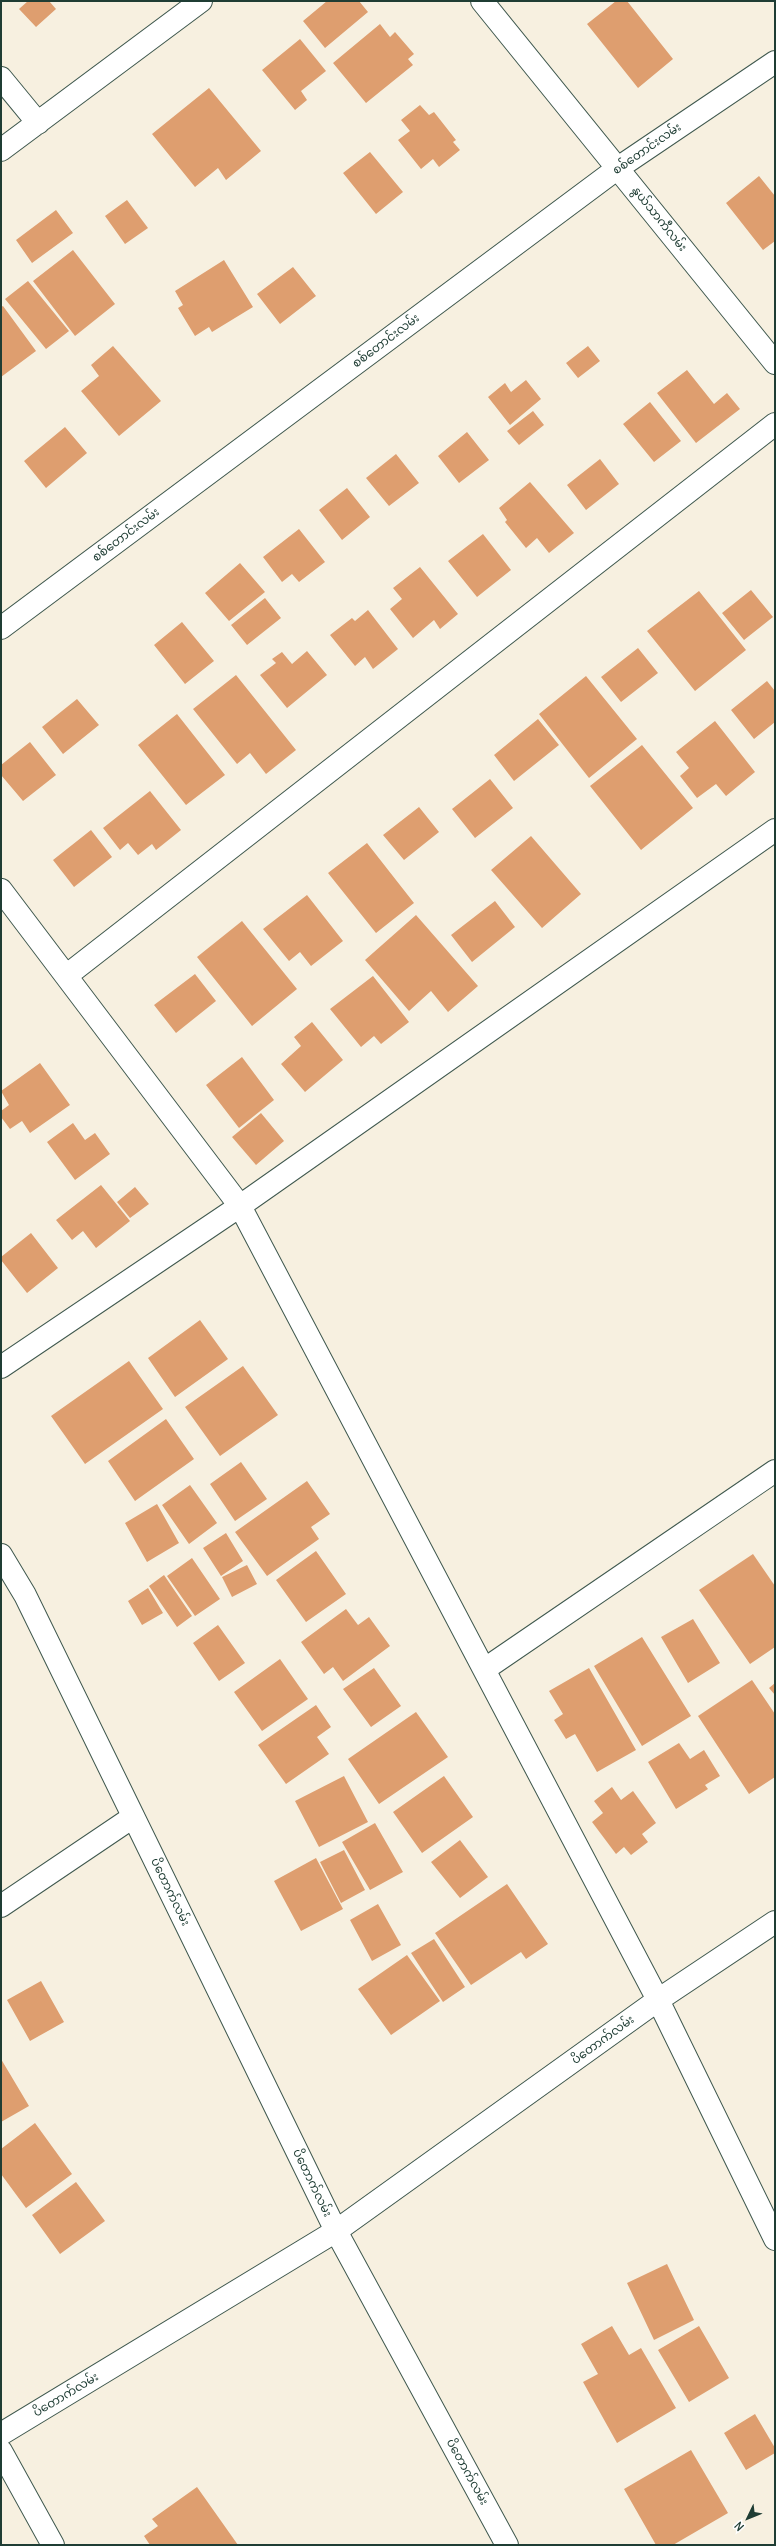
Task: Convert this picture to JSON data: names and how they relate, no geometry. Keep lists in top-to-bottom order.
{
  "streets": {
    "street": ["စစ်တောင်းလမ်း", "နွယ်သာကီလမ်း", "ပိတောက်လမ်း"]
  },
  "crossings": [
    ["စစ်တောင်းလမ်း", "နွယ်သာကီလမ်း"]
  ],
  "north": "bottom left"
}
